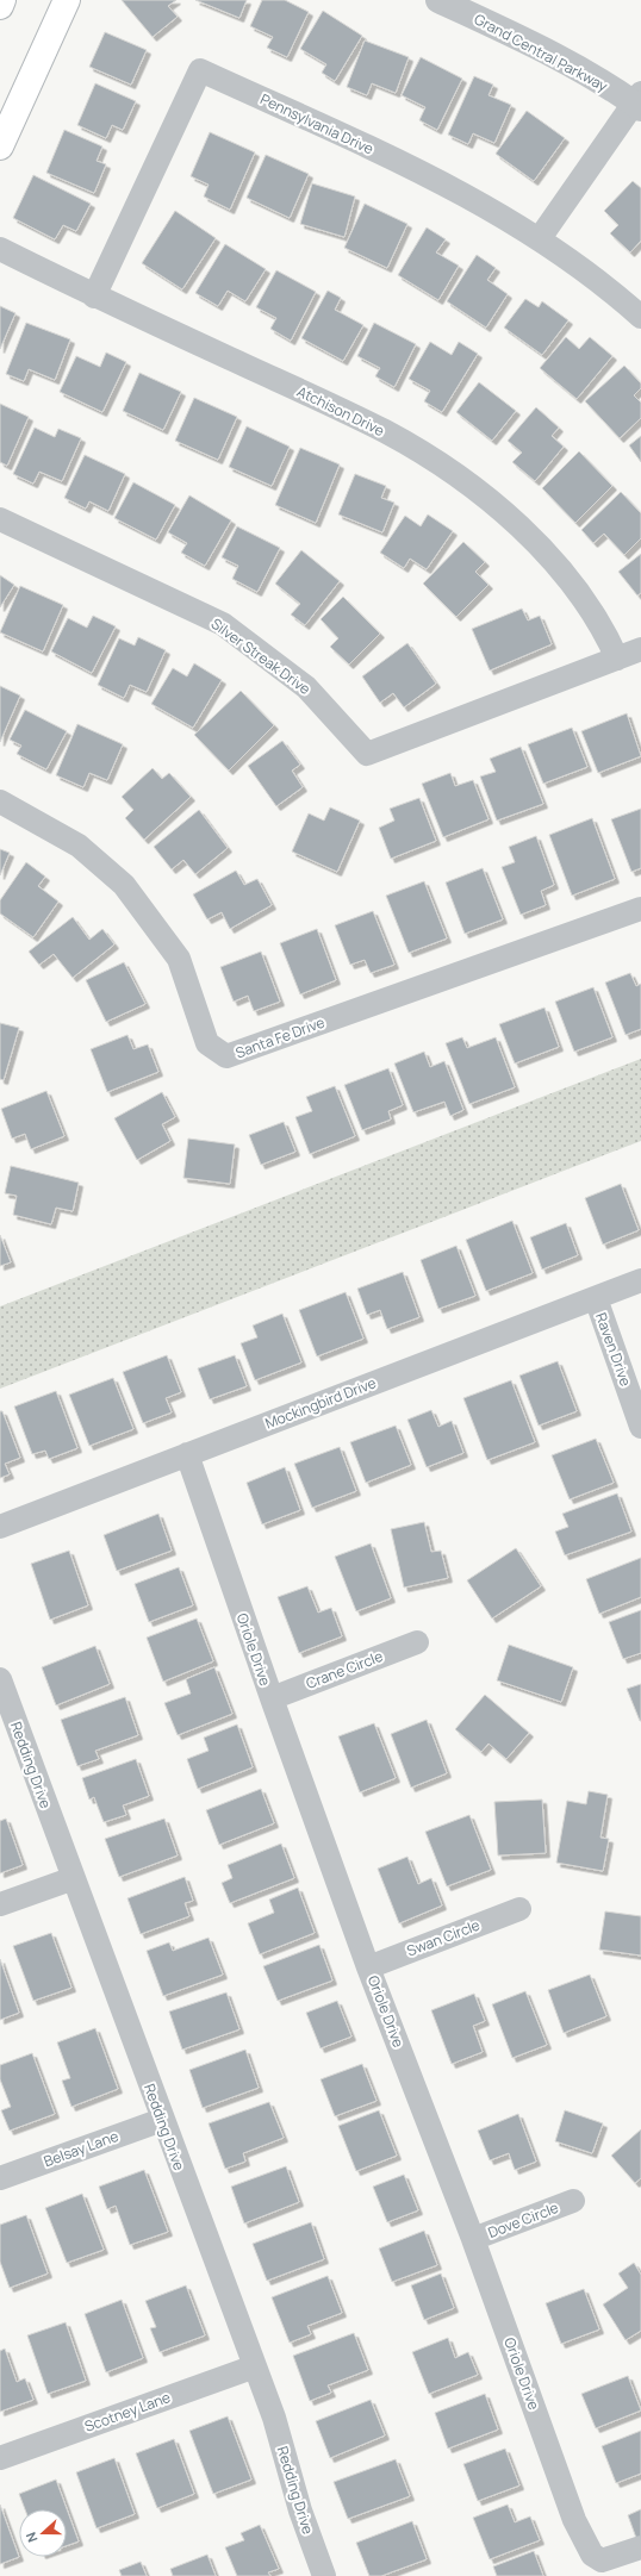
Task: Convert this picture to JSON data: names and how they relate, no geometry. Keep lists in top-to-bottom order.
{
  "streets": {
    "street": [
      "Grand Central Parkway",
      "Pennsylvania Drive",
      "Atchison Drive",
      "Silver Streak Drive",
      "Santa Fe Drive",
      "Raven Drive",
      "Mockingbird Drive",
      "Oriole Drive",
      "Crane Circle",
      "Redding Drive",
      "Swan Circle",
      "Belsay Lane",
      "Dove Circle",
      "Scotney Lane"
    ]
  },
  "crossings": [
    ["Pennsylvania Drive", "Atchison Drive"],
    ["Atchison Drive", "Silver Streak Drive"],
    ["Raven Drive", "Mockingbird Drive"],
    ["Mockingbird Drive", "Oriole Drive"],
    ["Oriole Drive", "Crane Circle"],
    ["Oriole Drive", "Swan Circle"],
    ["Oriole Drive", "Dove Circle"],
    ["Redding Drive", "Belsay Lane"],
    ["Redding Drive", "Scotney Lane"]
  ],
  "north": "left"
}
